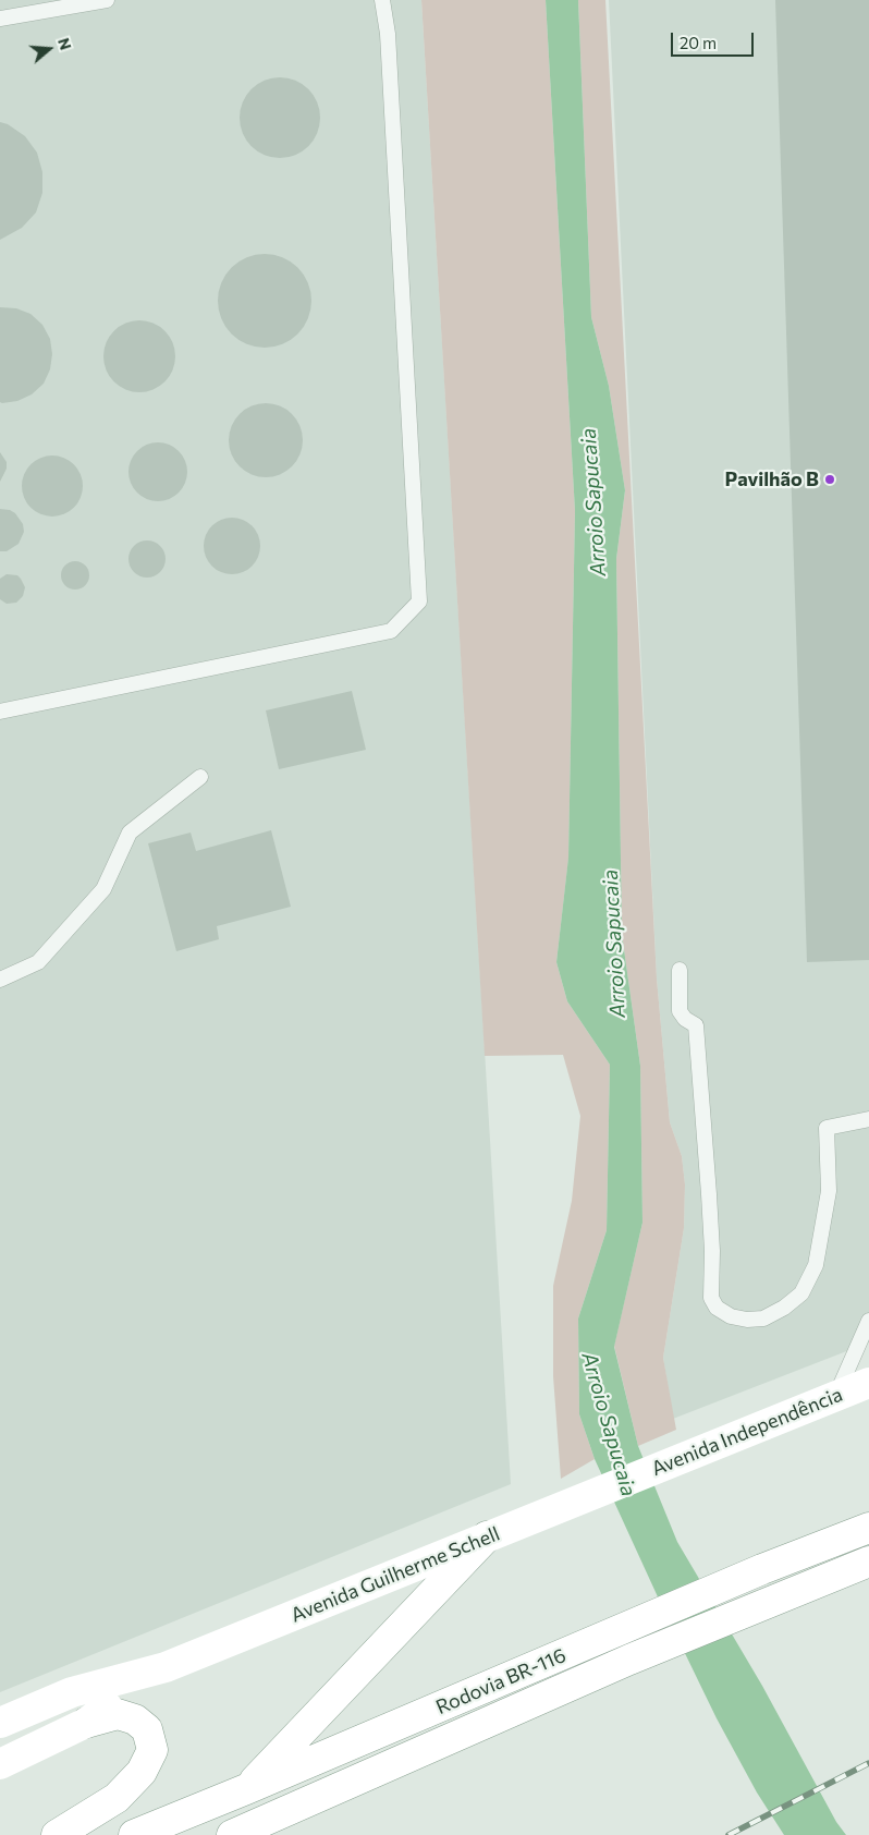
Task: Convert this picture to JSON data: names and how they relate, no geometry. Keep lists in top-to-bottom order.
{
  "streets": {
    "main road": ["Avenida Independência", "Avenida Guilherme Schell", "Rodovia BR-116"]
  },
  "crossings": [
    ["Avenida Independência", "Avenida Guilherme Schell"]
  ],
  "water": ["Arroio Sapucaia"],
  "places": ["Pavilhão B"],
  "scale_bar": "20 m",
  "north": "right"
}
